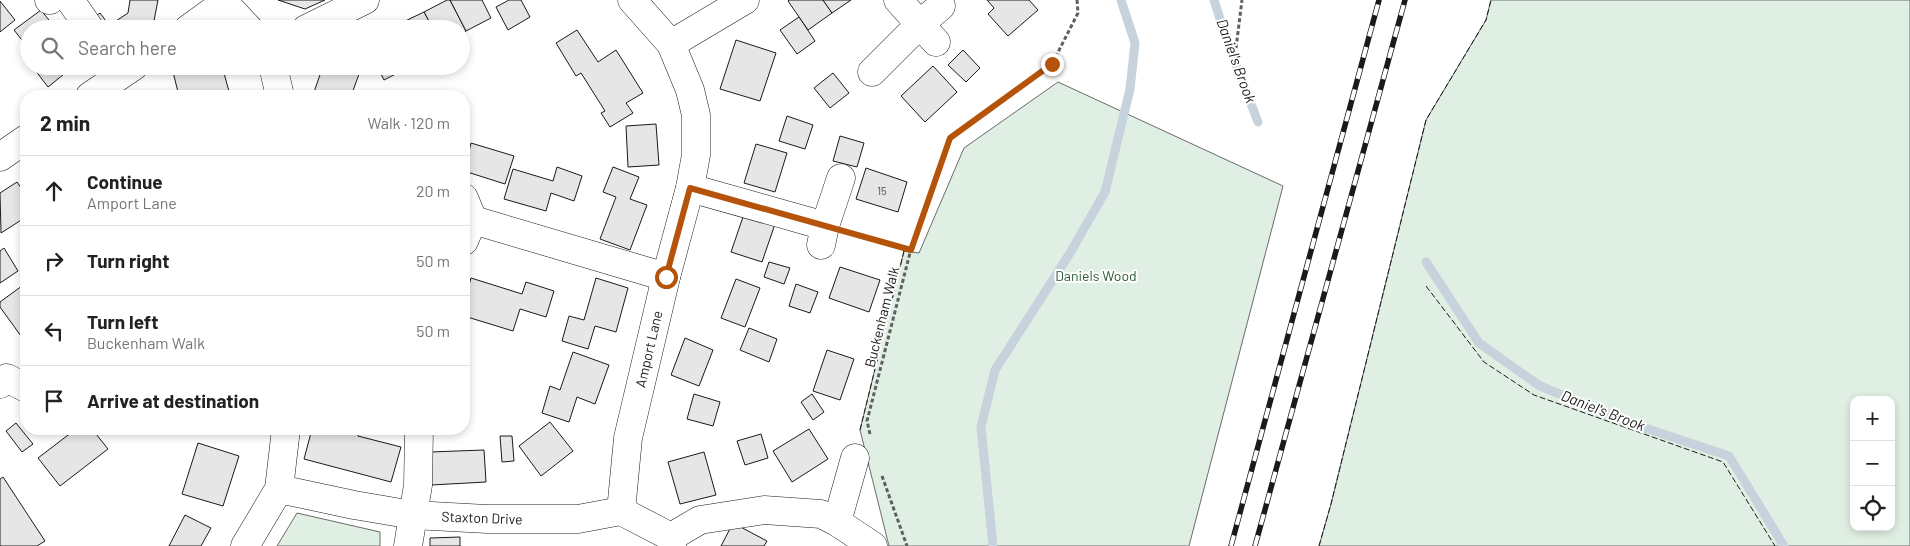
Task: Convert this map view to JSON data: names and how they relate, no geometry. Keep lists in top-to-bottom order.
{
  "streets": {
    "street": ["Amport Lane", "Staxton Drive"],
    "path": ["Buckenham Walk"]
  },
  "crossings": [
    ["Amport Lane", "Staxton Drive"]
  ],
  "water": ["Daniel's Brook"],
  "parks": ["Daniels Wood"],
  "house_numbers": ["15"],
  "page": {
    "search": "Search here",
    "heading": ["2 min", "Walk · 120 m"],
    "list": [
      ["Continue", "Amport Lane", "20 m"],
      ["Turn right", "50 m"],
      ["Turn left", "Buckenham Walk", "50 m"],
      "Arrive at destination"
    ],
    "map_buttons": ["+", "−"]
  }
}
